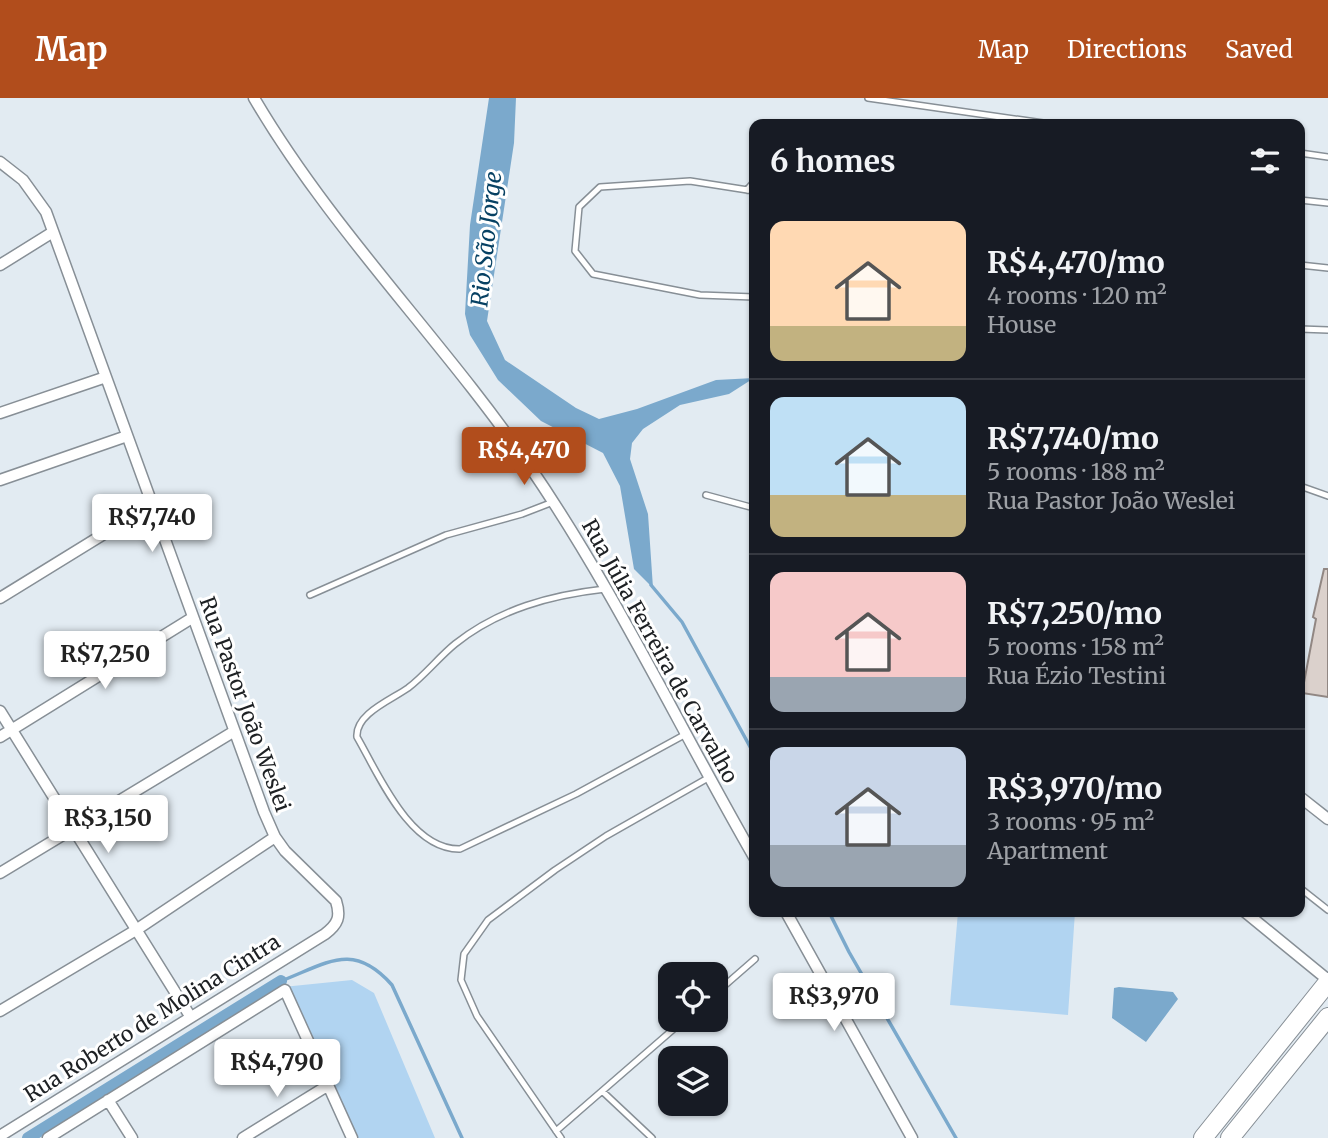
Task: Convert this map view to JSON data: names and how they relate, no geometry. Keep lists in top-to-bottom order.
{
  "streets": {
    "street": ["Rua Júlia Ferreira de Carvalho", "Rua Pastor João Weslei", "Rua Roberto de Molina Cintra"]
  },
  "crossings": [
    ["Rua Pastor João Weslei", "Rua Roberto de Molina Cintra"]
  ],
  "water": ["Rio São Jorge"],
  "page": {
    "header": "Map",
    "nav": ["Map", "Directions", "Saved"],
    "heading": "6 homes",
    "list": [
      {
        "name": "R$4,470/mo",
        "note": "4 rooms · 120 m² · House"
      },
      {
        "name": "R$7,740/mo",
        "note": "5 rooms · 188 m² · Rua Pastor João Weslei"
      },
      {
        "name": "R$7,250/mo",
        "note": "5 rooms · 158 m² · Rua Ézio Testini"
      },
      {
        "name": "R$3,970/mo",
        "note": "3 rooms · 95 m² · Apartment"
      }
    ],
    "price": [
      "R$4,470",
      "R$7,740",
      "R$7,250",
      "R$3,150",
      "R$3,970",
      "R$4,790"
    ]
  }
}
